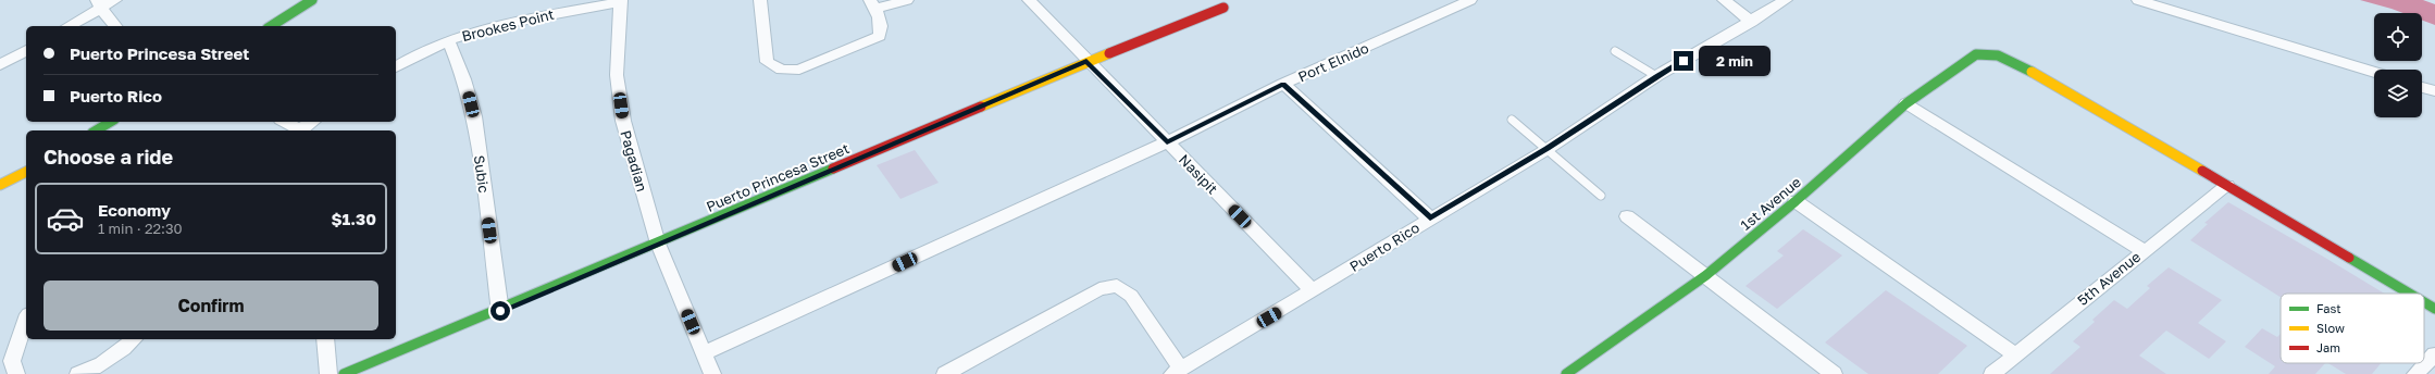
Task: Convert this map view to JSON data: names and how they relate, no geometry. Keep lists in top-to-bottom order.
{
  "streets": {
    "street": [
      "Brookes Point",
      "Port Elnido",
      "Pagadian",
      "Subic",
      "Nasipit",
      "Puerto Princesa Street",
      "1st Avenue",
      "Puerto Rico",
      "5th Avenue"
    ]
  },
  "crossings": [
    ["Brookes Point", "Pagadian"],
    ["Brookes Point", "Subic"],
    ["Port Elnido", "Puerto Rico"],
    ["Pagadian", "Puerto Princesa Street"],
    ["Subic", "Puerto Princesa Street"],
    ["Nasipit", "Puerto Princesa Street"],
    ["Nasipit", "Puerto Rico"],
    ["1st Avenue", "5th Avenue"]
  ],
  "legend": ["Fast", "Slow", "Jam"],
  "page": {
    "banner": ["Puerto Princesa Street", "Puerto Rico"],
    "bubble": "2 min",
    "heading": "Choose a ride",
    "list": [
      {
        "name": "Economy",
        "note": "1 min · 22:30",
        "value": "$1.30"
      }
    ],
    "buttons": "Confirm"
  }
}
